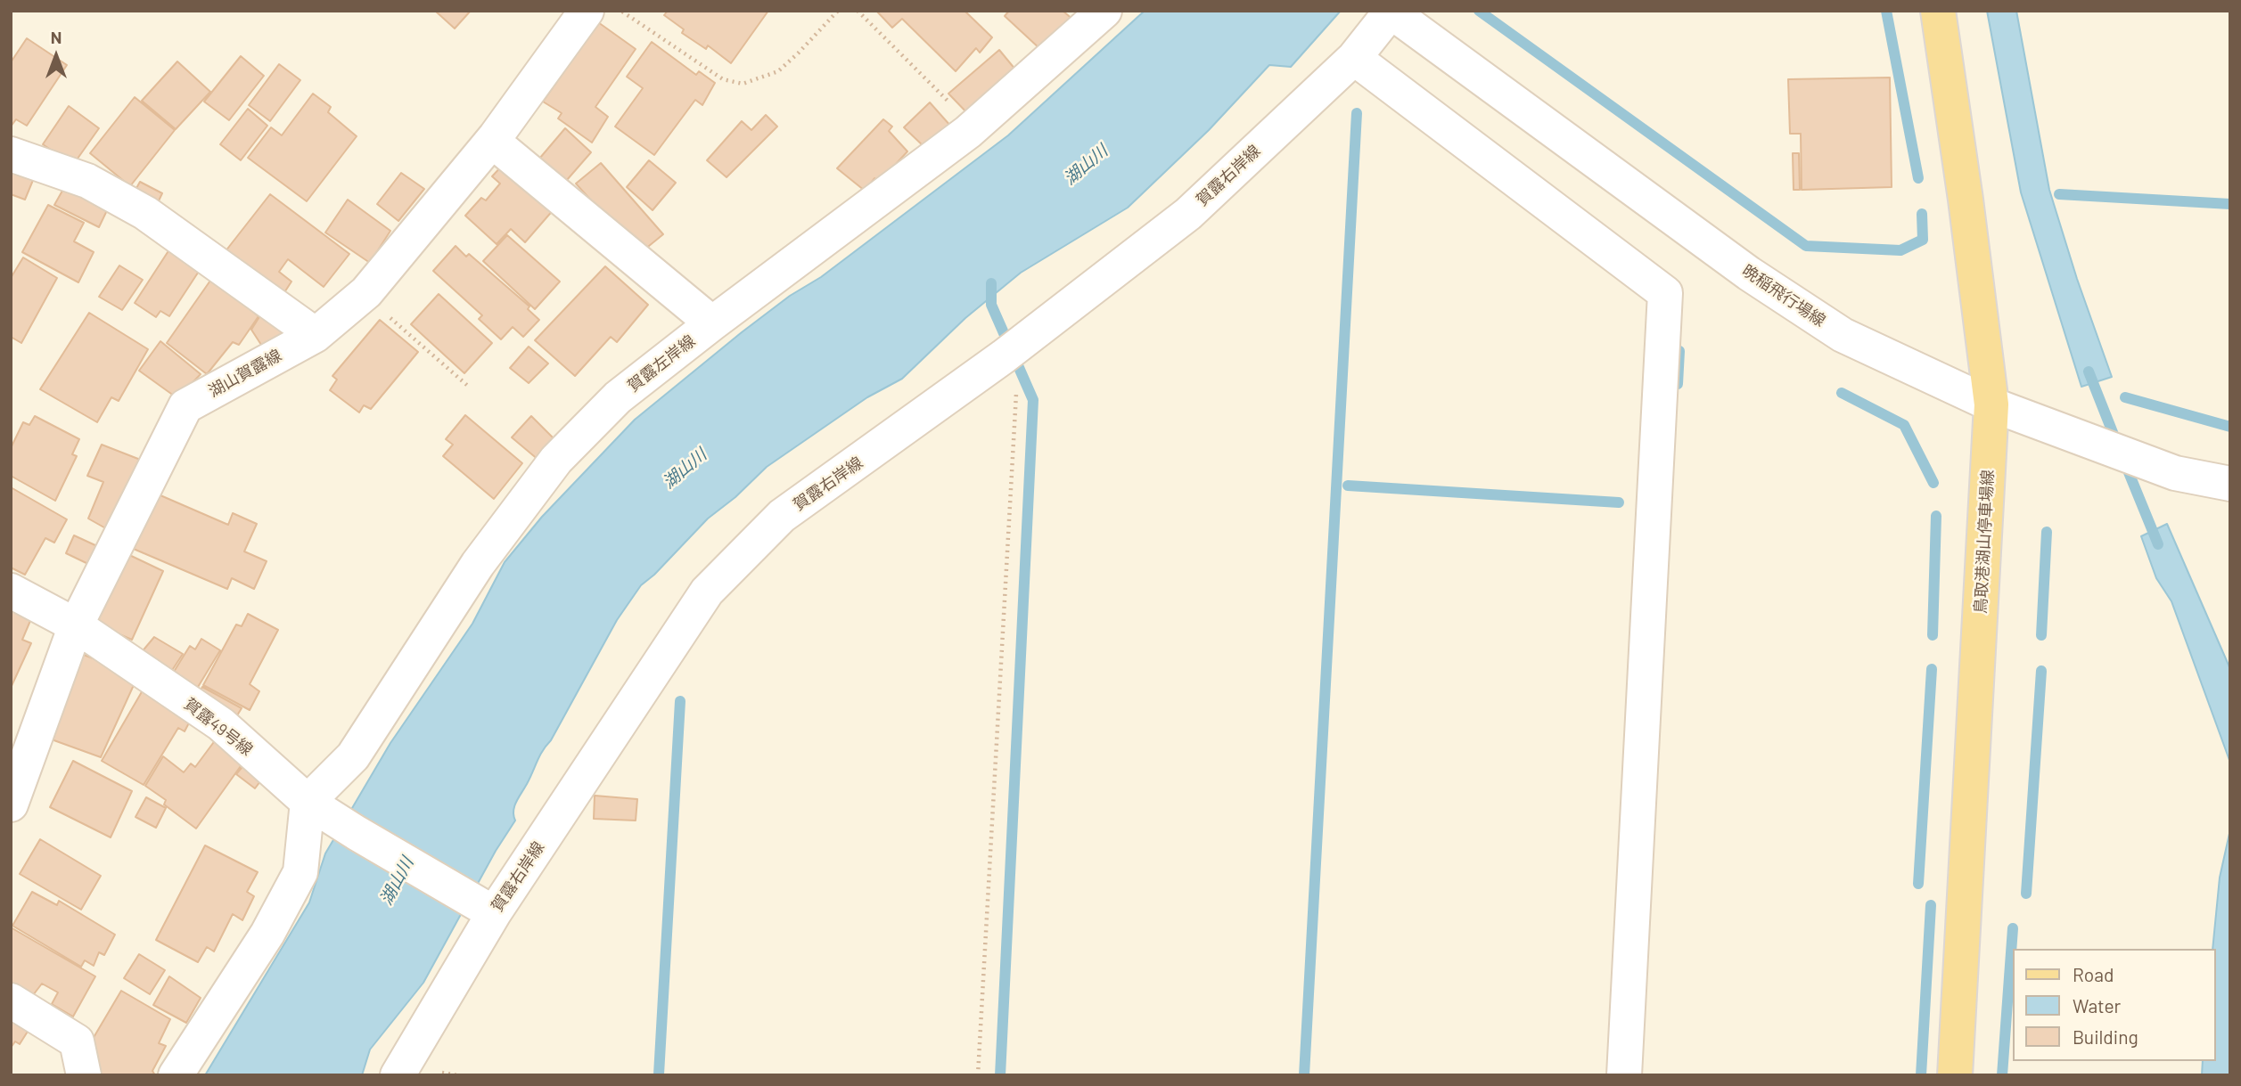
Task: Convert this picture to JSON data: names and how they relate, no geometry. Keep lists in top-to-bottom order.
{
  "streets": {
    "main road": ["鳥取港湖山停車場線"],
    "street": [
      "賀露右岸線",
      "晩稲飛行場線",
      "賀露左岸線",
      "湖山賀露線",
      "賀露49号線"
    ]
  },
  "crossings": [
    ["賀露右岸線", "晩稲飛行場線"],
    ["賀露右岸線", "賀露49号線"],
    ["晩稲飛行場線", "鳥取港湖山停車場線"],
    ["賀露左岸線", "賀露49号線"],
    ["湖山賀露線", "賀露49号線"]
  ],
  "water": ["湖山川"],
  "legend": ["Road", "Water", "Building"],
  "north": "top"
}
